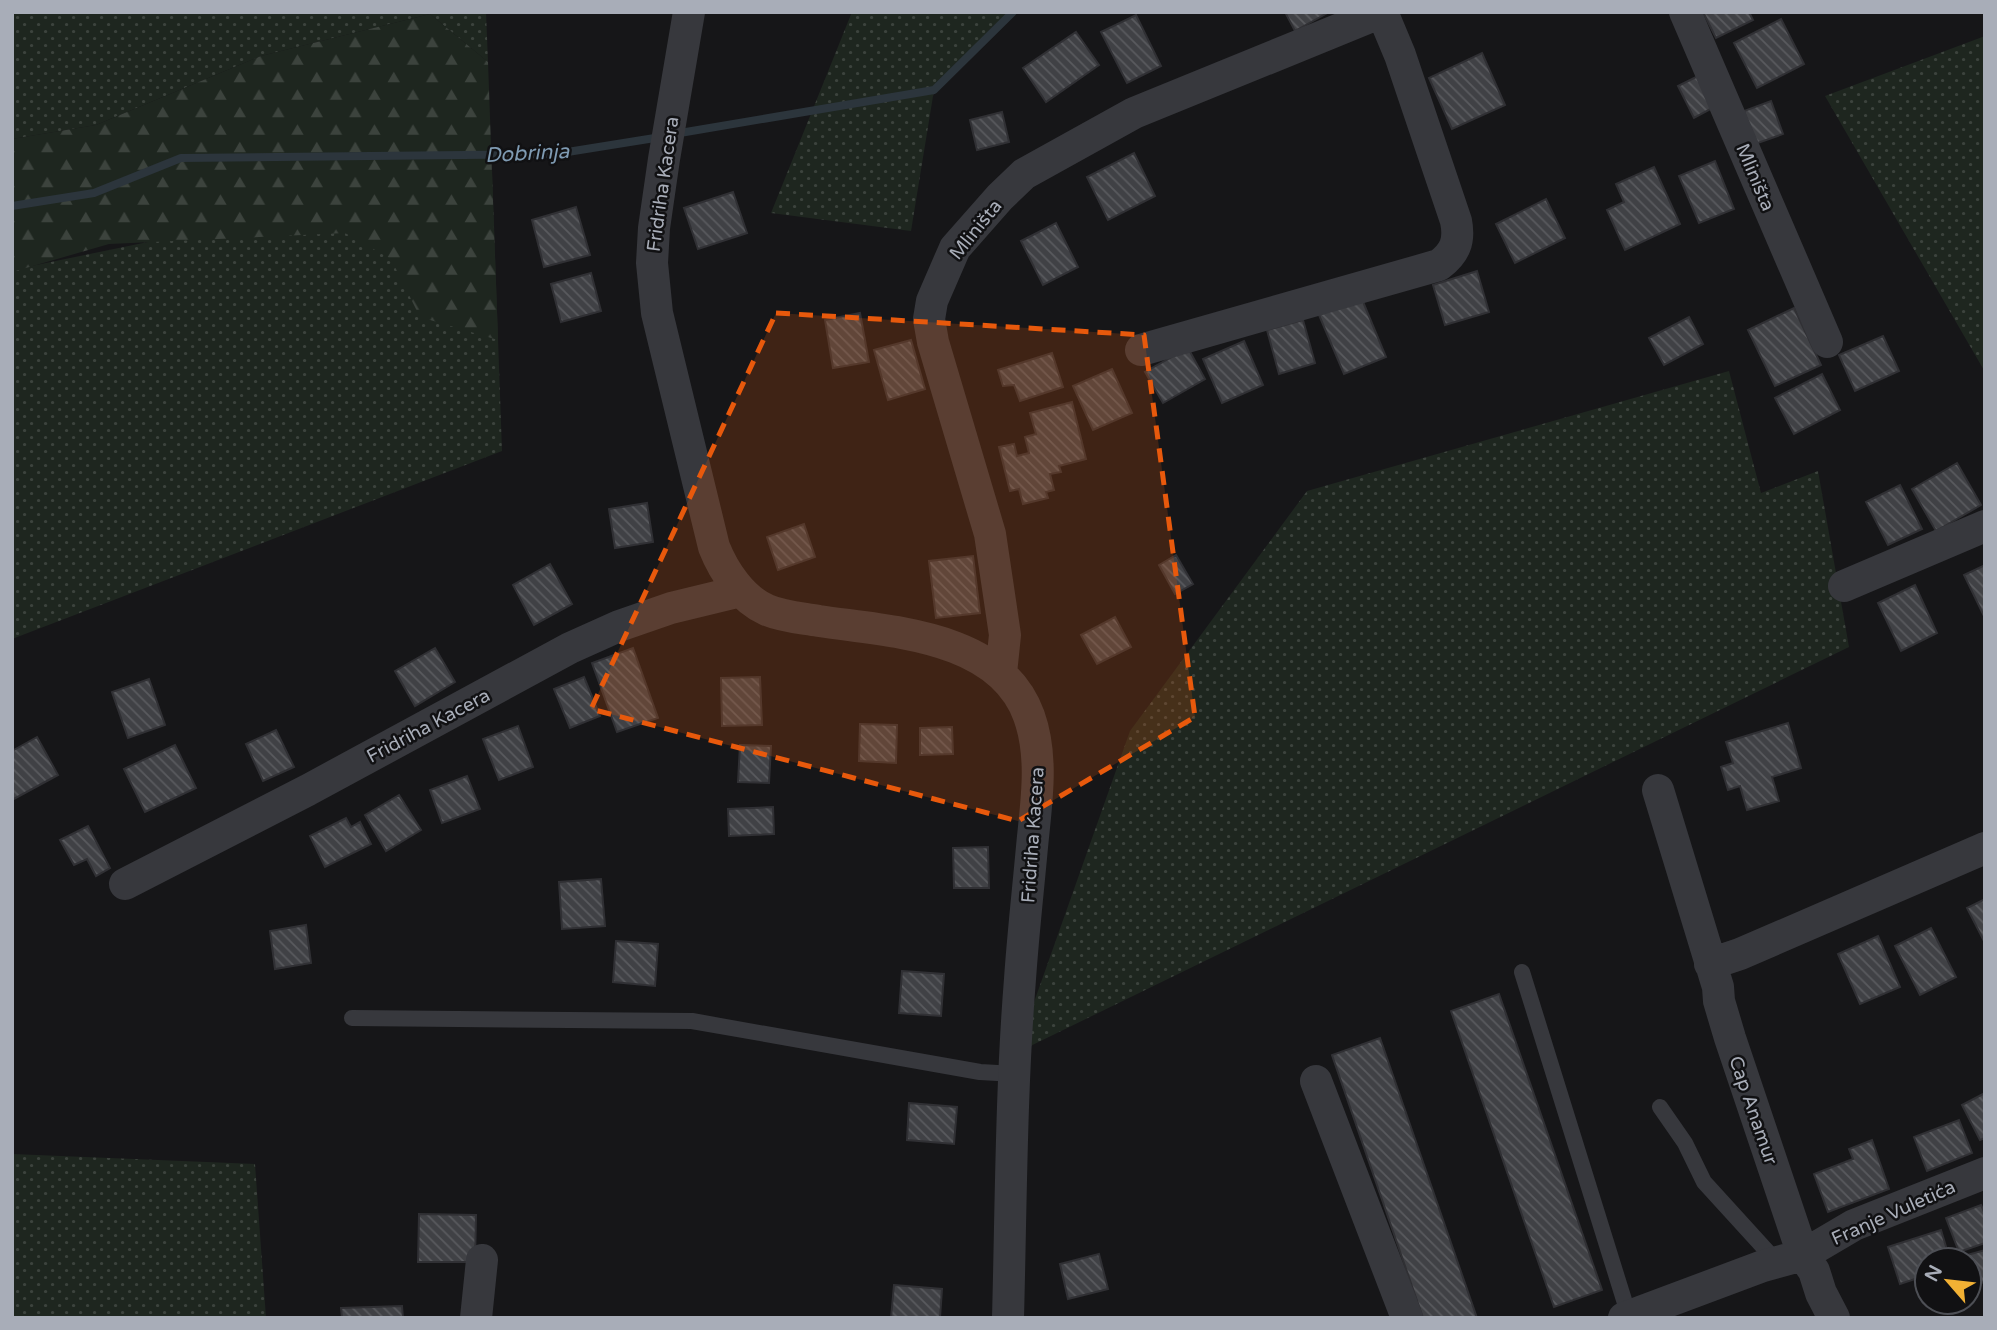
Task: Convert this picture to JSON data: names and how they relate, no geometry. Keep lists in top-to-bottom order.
{
  "streets": {
    "street": [
      "Mliništa",
      "Fridriha Kacera",
      "Cap Anamur",
      "Franje Vuletića"
    ]
  },
  "crossings": [
    ["Mliništa", "Fridriha Kacera"],
    ["Cap Anamur", "Franje Vuletića"]
  ],
  "water": ["Dobrinja"],
  "north": "top left"
}
